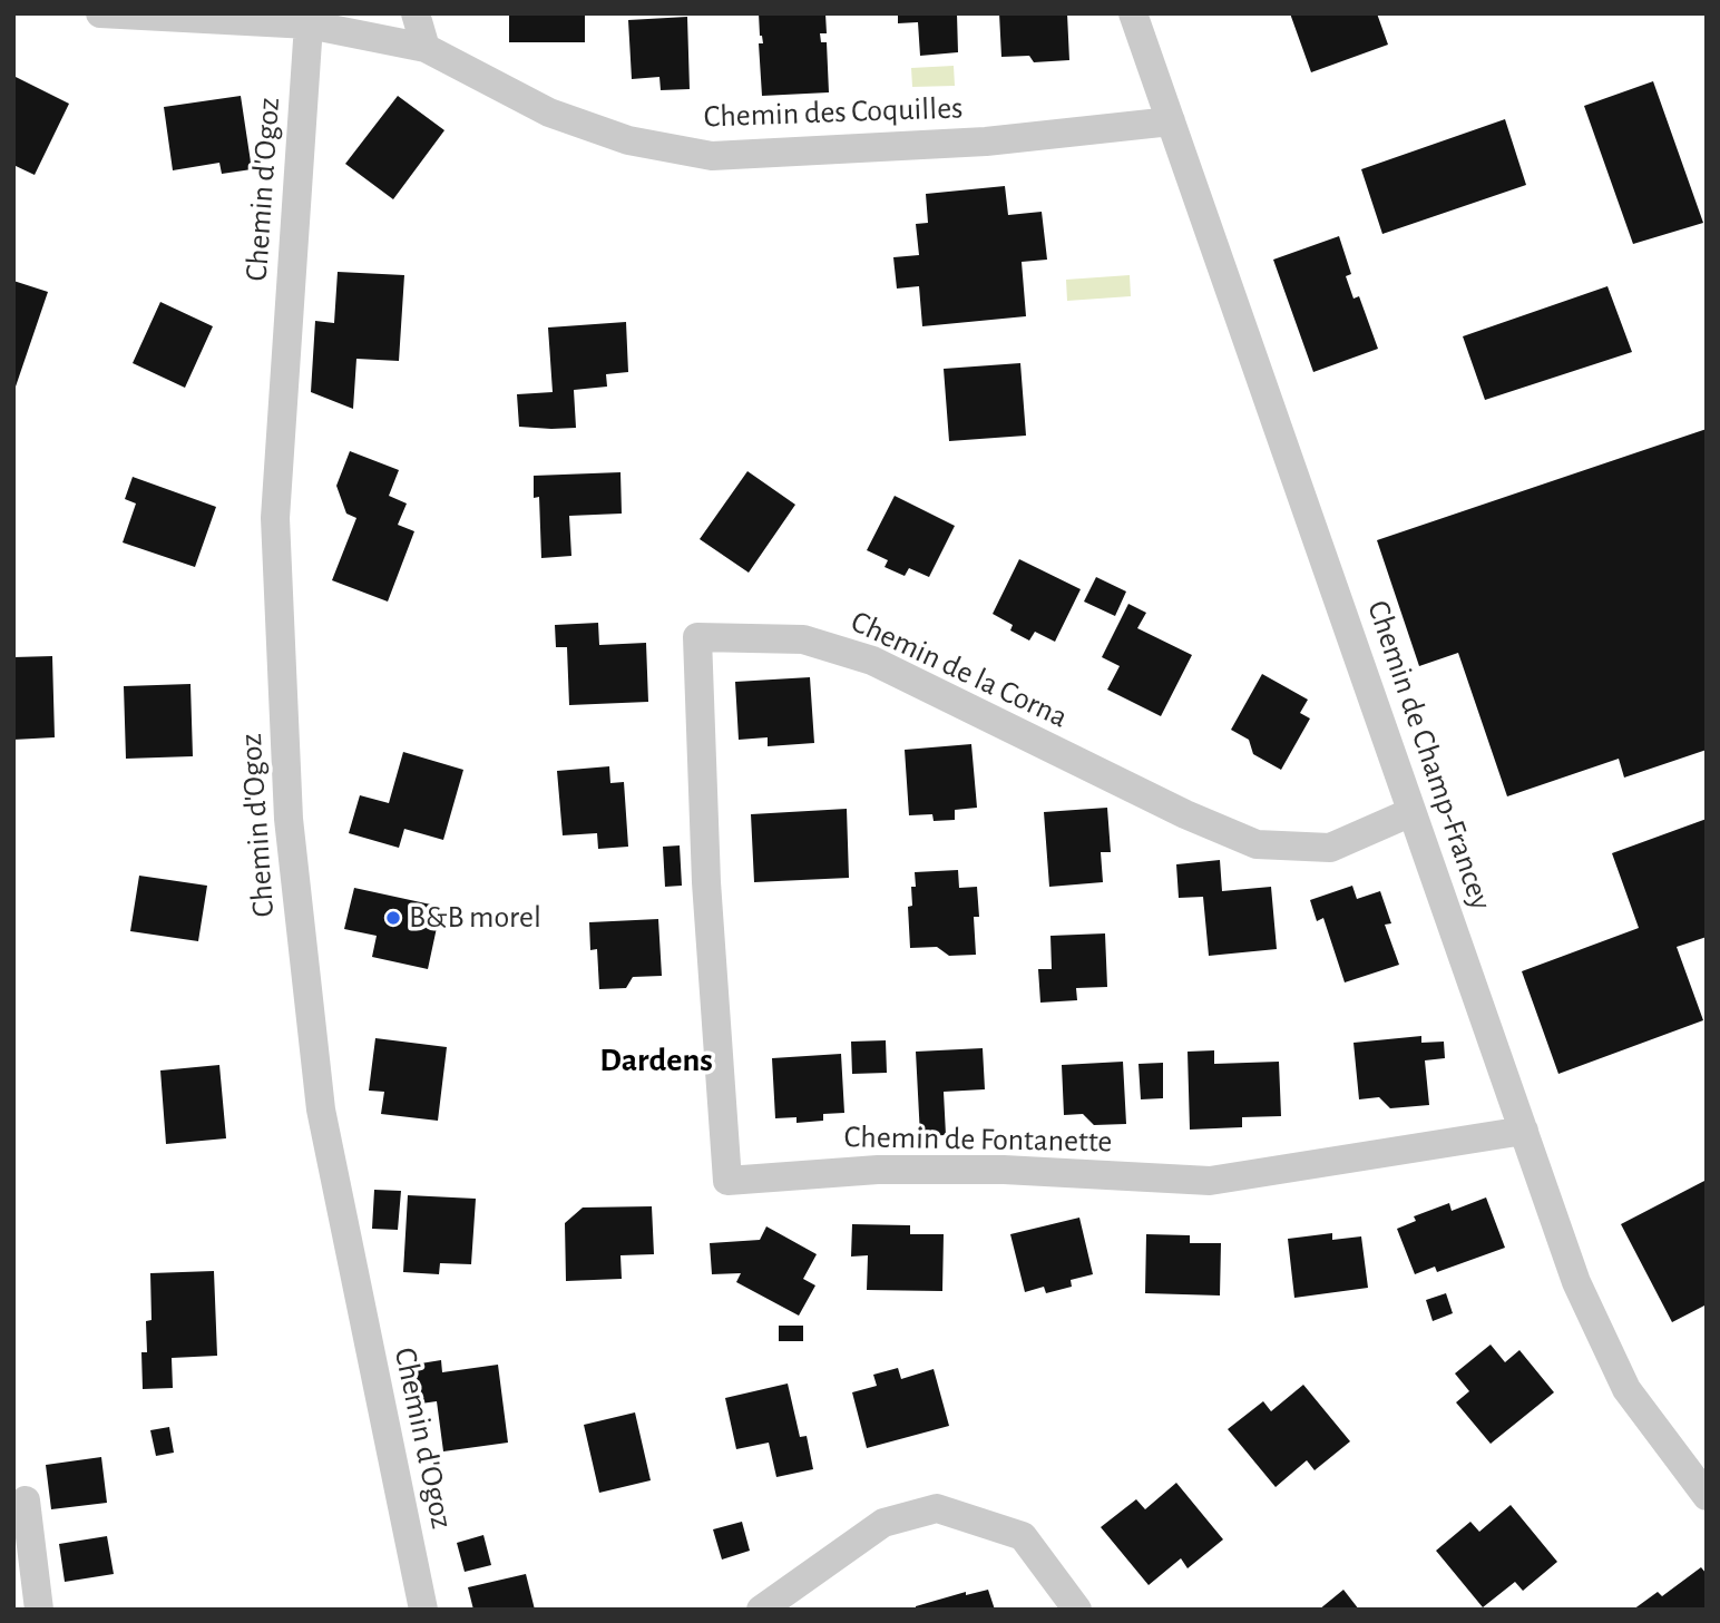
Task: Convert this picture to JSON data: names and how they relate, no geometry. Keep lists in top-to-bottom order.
{
  "streets": {
    "street": [
      "Chemin des Coquilles",
      "Chemin d'Ogoz",
      "Chemin de la Corna",
      "Chemin de Champ-Francey",
      "Chemin de Fontanette"
    ]
  },
  "crossings": [
    ["Chemin des Coquilles", "Chemin d'Ogoz"],
    ["Chemin des Coquilles", "Chemin de Champ-Francey"],
    ["Chemin de la Corna", "Chemin de Champ-Francey"],
    ["Chemin de la Corna", "Chemin de Fontanette"],
    ["Chemin de Champ-Francey", "Chemin de Fontanette"]
  ],
  "districts": ["Dardens"],
  "places": ["B&B morel"]
}
